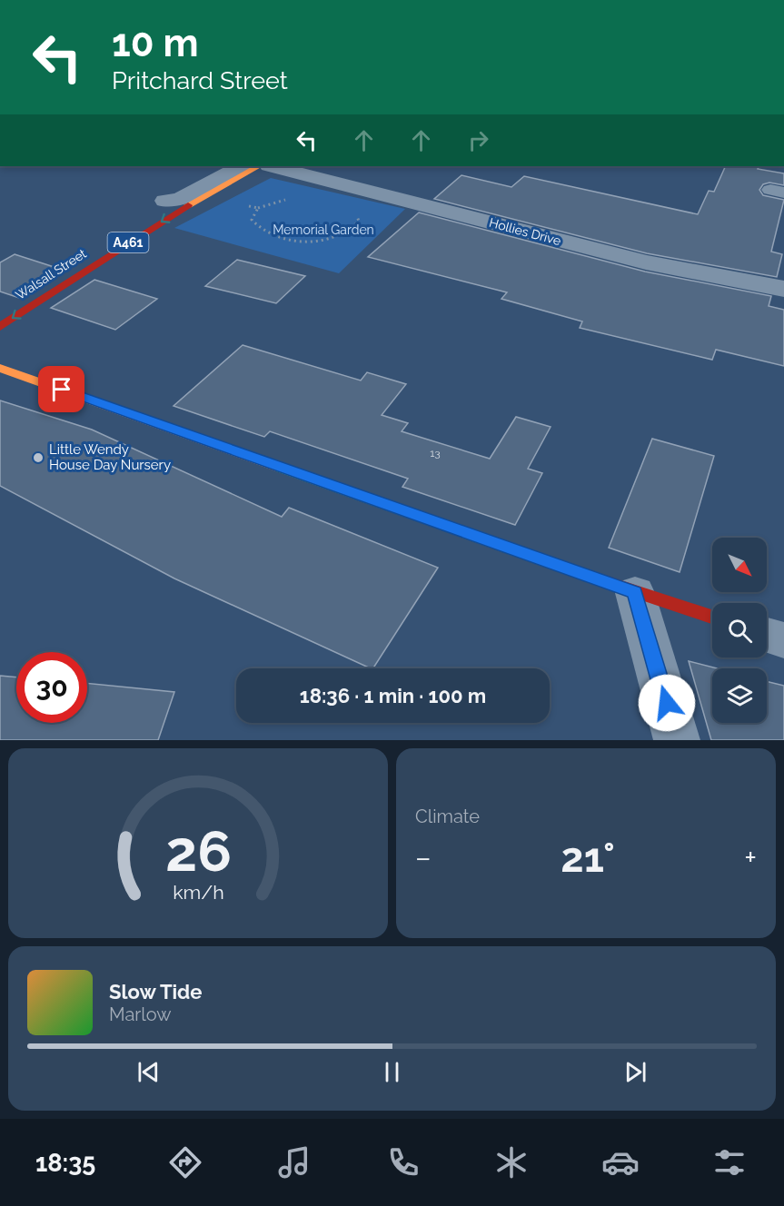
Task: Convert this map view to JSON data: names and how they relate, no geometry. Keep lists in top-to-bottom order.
{
  "streets": {
    "main road": ["A461", "Walsall Street"],
    "street": ["Hollies Drive"]
  },
  "one_way": ["Walsall Street"],
  "parks": ["Memorial Garden"],
  "places": ["Little Wendy House Day Nursery"],
  "house_numbers": ["13"],
  "north": "bottom right",
  "page": {
    "turn": ["10 m", "Pritchard Street"],
    "limit": "30",
    "trip": "18:36 · 1 min · 100 m",
    "tile": "Climate",
    "heat": ["−", "21°", "+"],
    "song": ["Slow Tide", "Marlow"],
    "tabs": "18:35",
    "gauge": ["26", "km/h"]
  }
}
